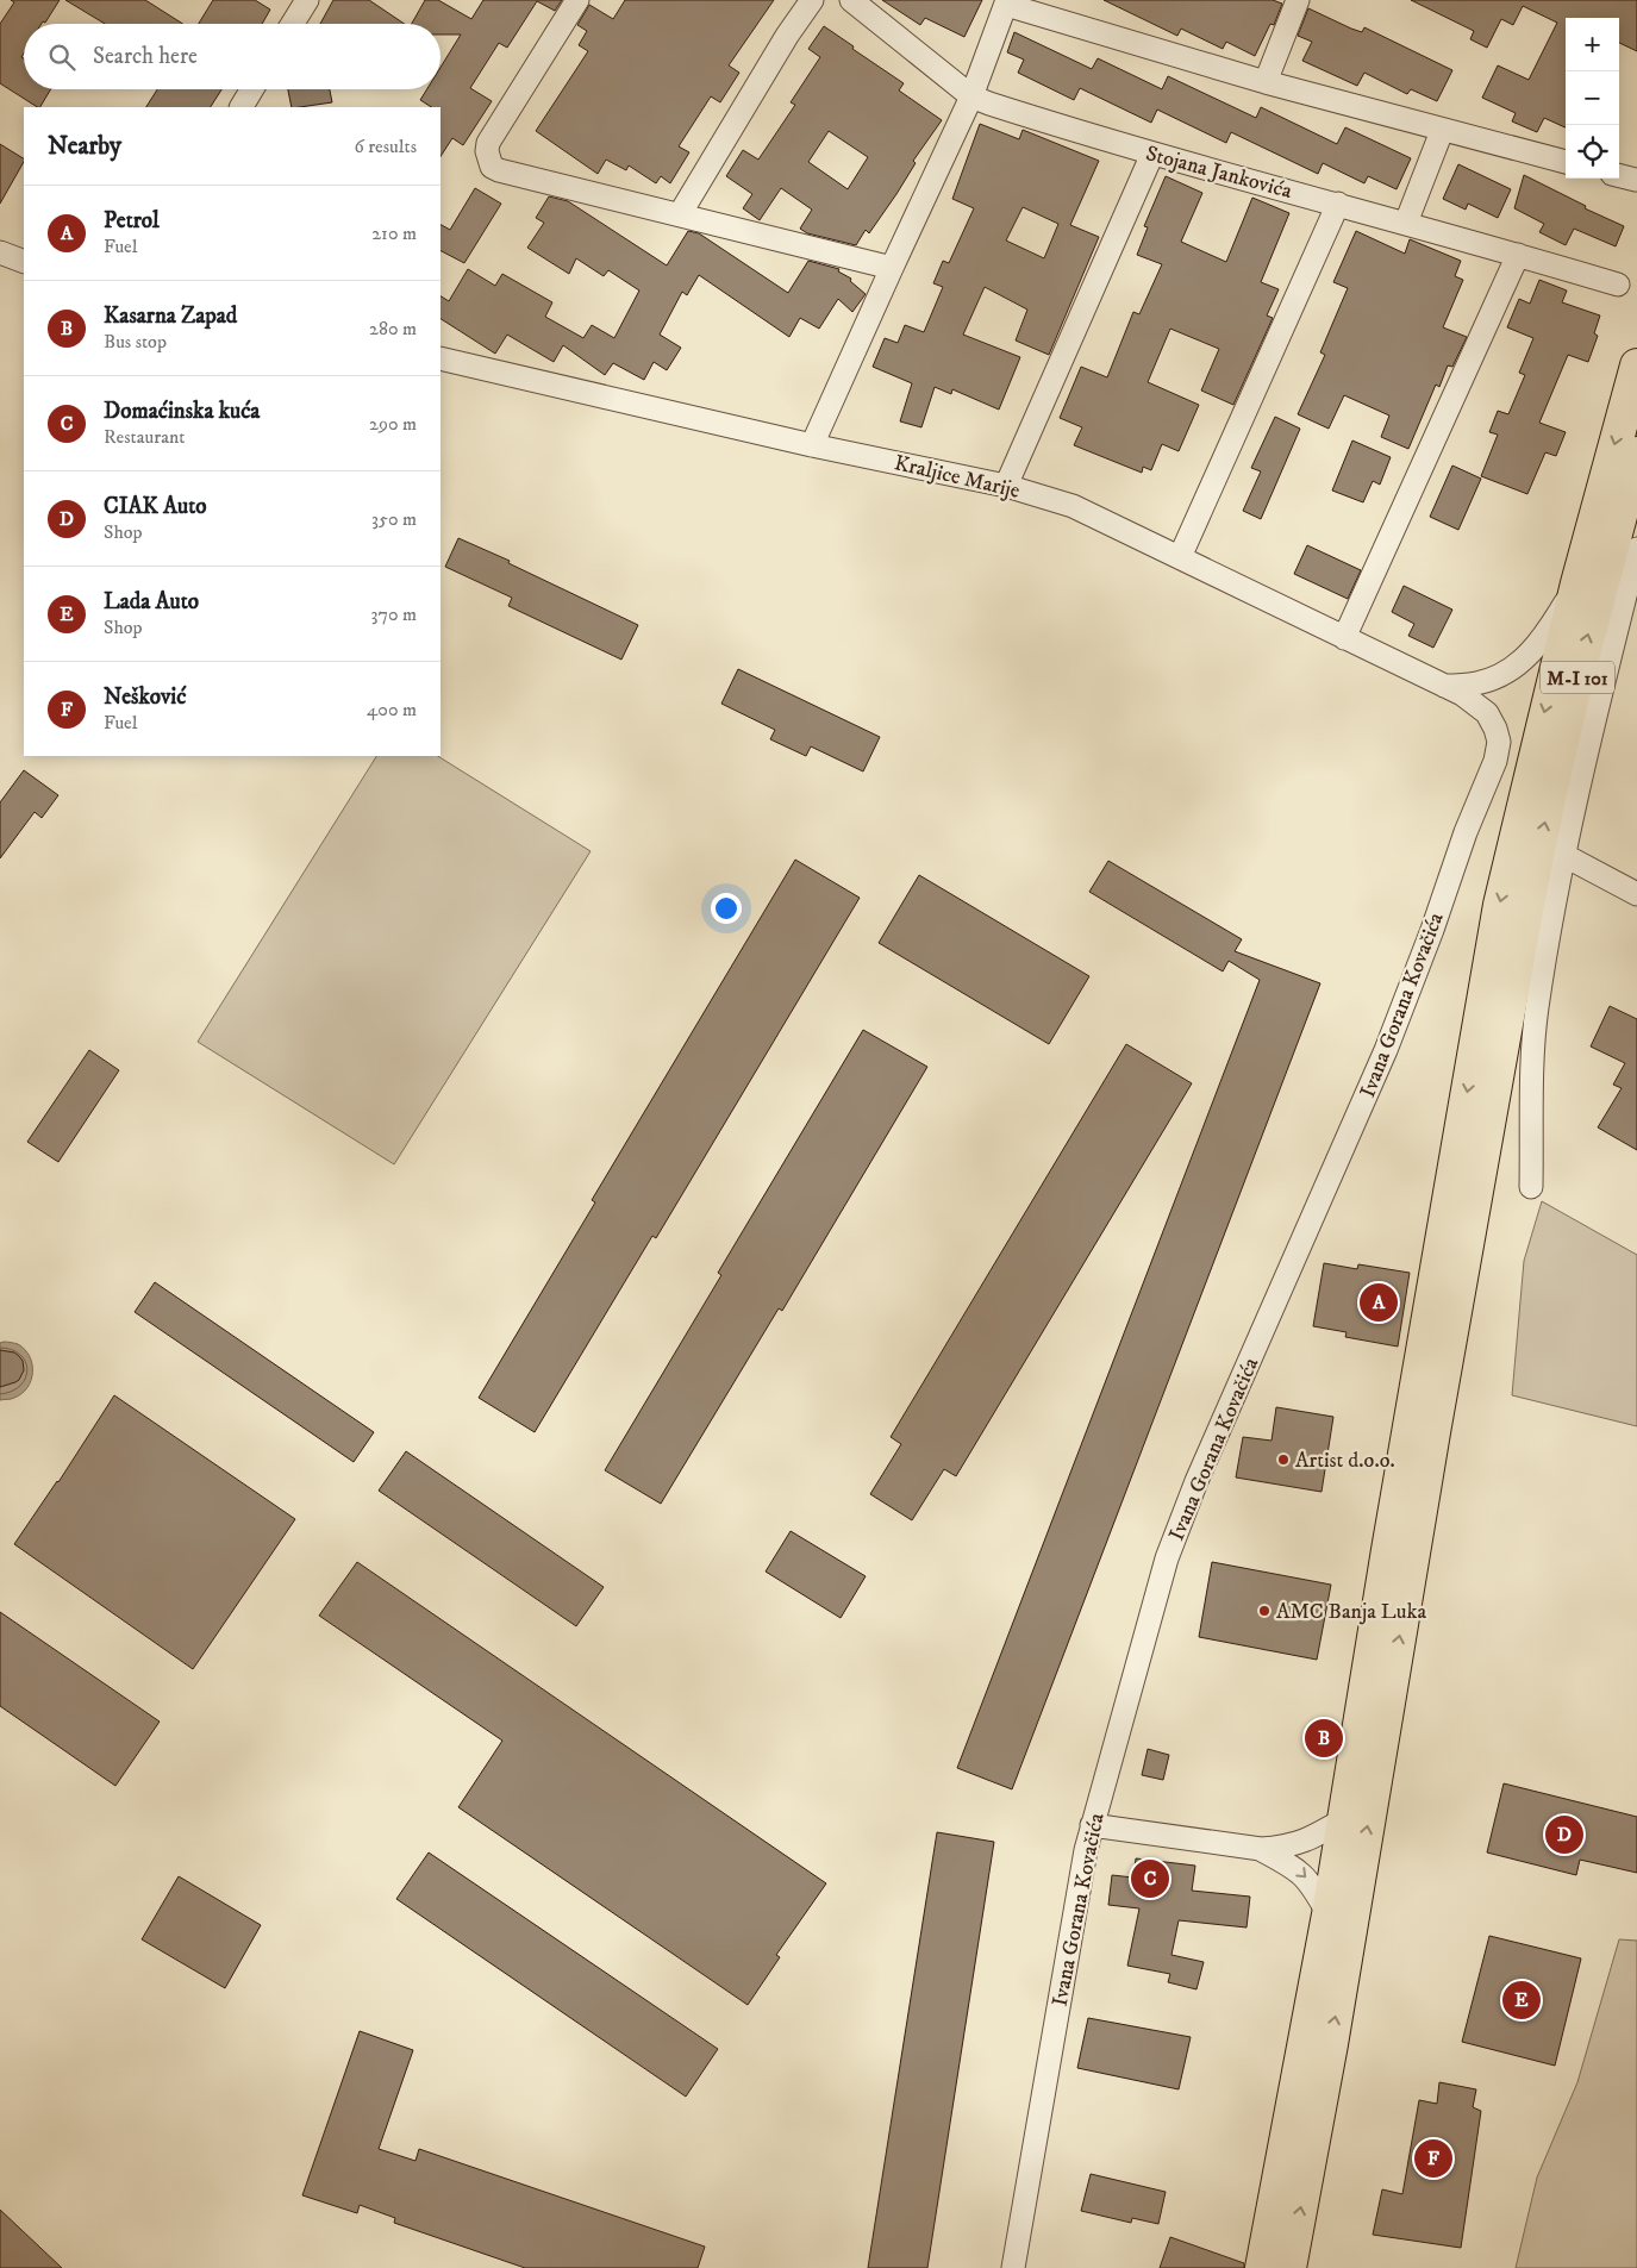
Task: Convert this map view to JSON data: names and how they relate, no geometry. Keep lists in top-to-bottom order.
{
  "streets": {
    "main road": ["M-I 101"],
    "street": ["Stojana Jankovića", "Kraljice Marije", "Ivana Gorana Kovačića"]
  },
  "crossings": [
    ["Kraljice Marije", "Ivana Gorana Kovačića"]
  ],
  "places": ["Artist d.o.o.", "AMC Banja Luka"],
  "page": {
    "map_buttons": ["+", "−"],
    "search": "Search here",
    "heading": ["Nearby", "6 results"],
    "list": [
      {
        "mark": "A",
        "name": "Petrol",
        "note": "Fuel",
        "value": "210 m"
      },
      {
        "mark": "B",
        "name": "Kasarna Zapad",
        "note": "Bus stop",
        "value": "280 m"
      },
      {
        "mark": "C",
        "name": "Domaćinska kuća",
        "note": "Restaurant",
        "value": "290 m"
      },
      {
        "mark": "D",
        "name": "CIAK Auto",
        "note": "Shop",
        "value": "350 m"
      },
      {
        "mark": "E",
        "name": "Lada Auto",
        "note": "Shop",
        "value": "370 m"
      },
      {
        "mark": "F",
        "name": "Nešković",
        "note": "Fuel",
        "value": "400 m"
      }
    ],
    "pins": [
      "A",
      "B",
      "D",
      "C",
      "E",
      "F"
    ]
  }
}
